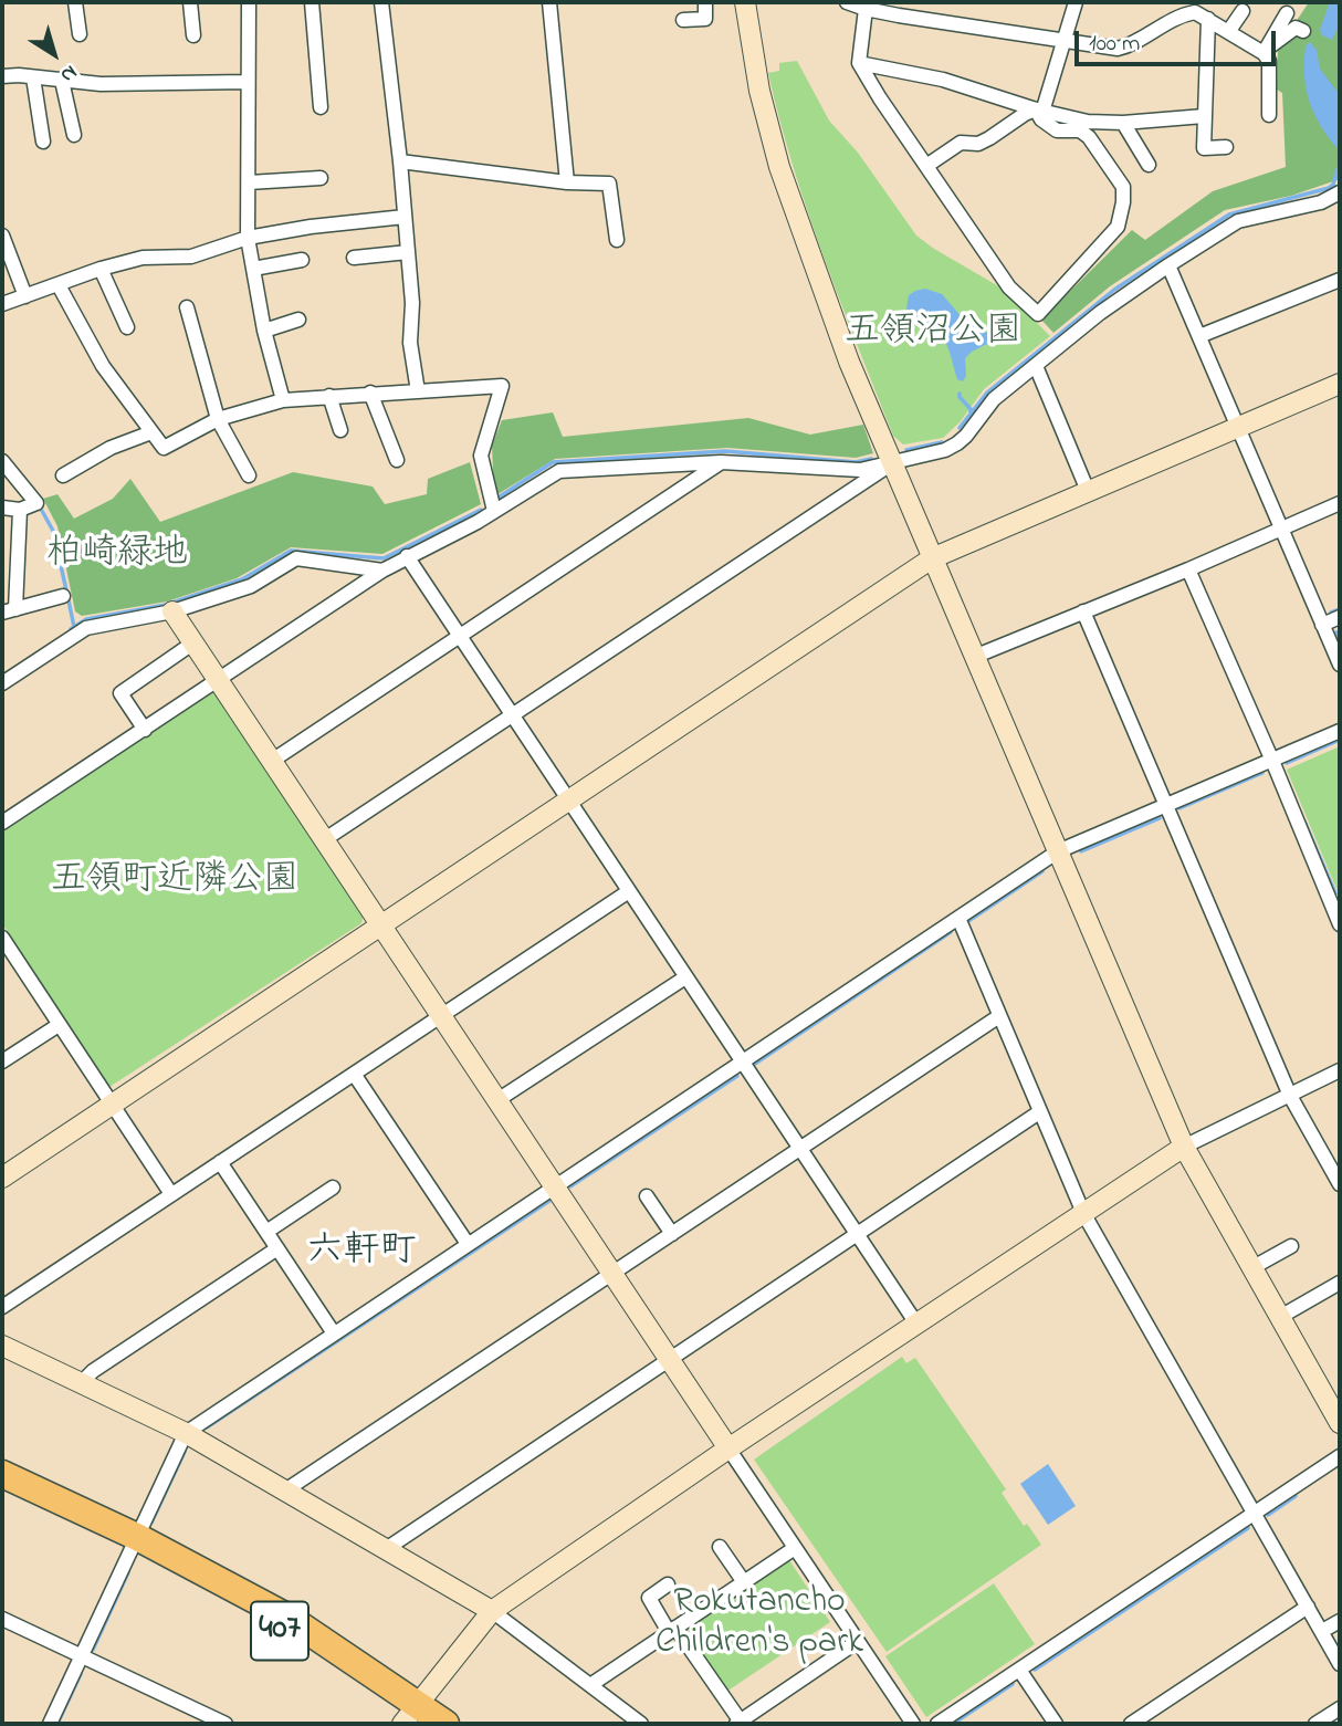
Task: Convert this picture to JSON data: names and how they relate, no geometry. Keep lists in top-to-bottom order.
{
  "streets": {
    "highway": ["407"]
  },
  "districts": ["六軒町"],
  "parks": [
    "五領沼公園",
    "柏崎緑地",
    "五領町近隣公園",
    "Rokutancho Children's park"
  ],
  "scale_bar": "100 m",
  "north": "bottom right"
}
